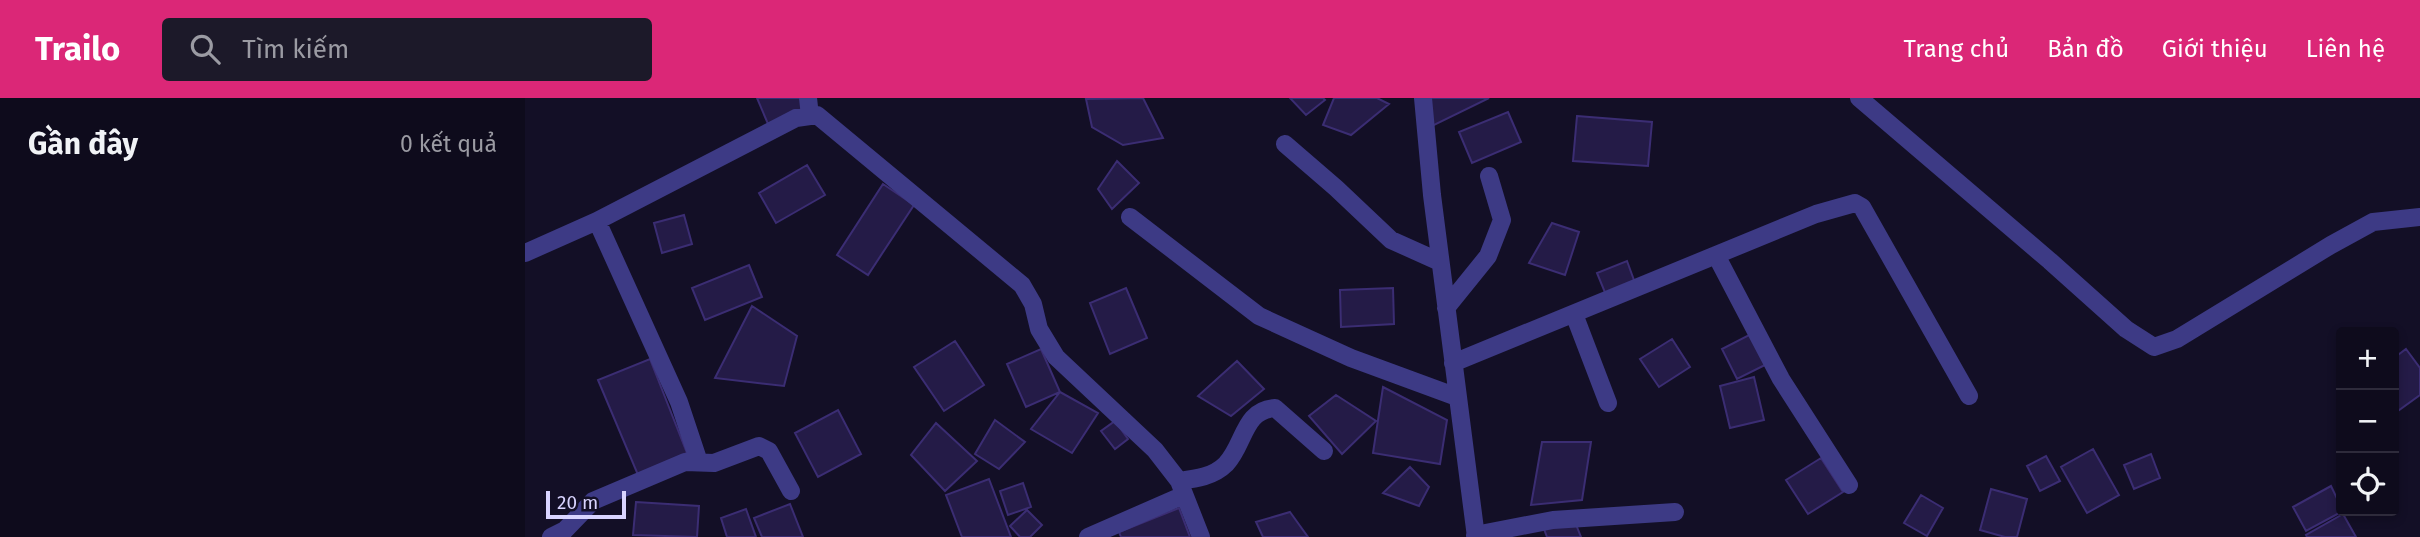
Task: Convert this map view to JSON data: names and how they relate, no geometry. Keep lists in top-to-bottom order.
{
  "scale_bar": "20 m",
  "page": {
    "header": "Trailo",
    "search": "Tìm kiếm",
    "nav": [
      "Trang chủ",
      "Bản đồ",
      "Giới thiệu",
      "Liên hệ"
    ],
    "heading": ["Gần đây", "0 kết quả"],
    "map_buttons": ["+", "−"],
    "scale": "20 m"
  }
}
